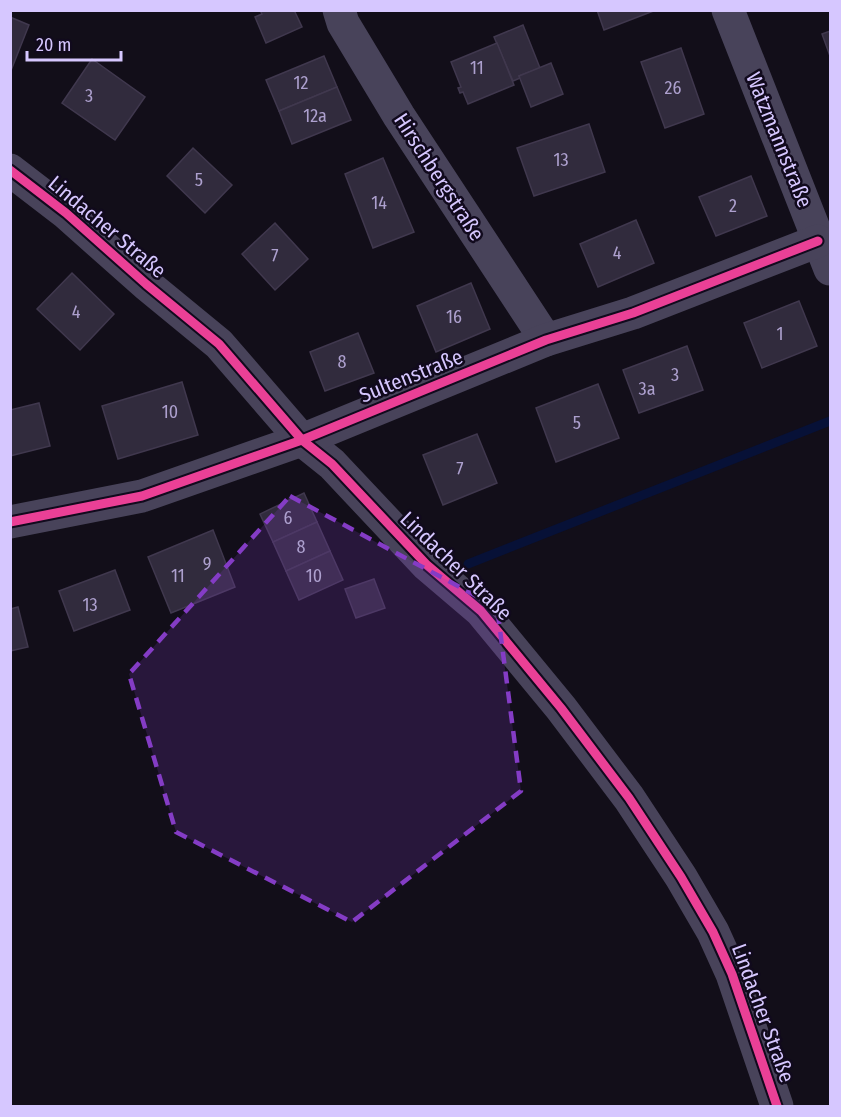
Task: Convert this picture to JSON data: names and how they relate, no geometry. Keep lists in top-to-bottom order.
{
  "streets": {
    "street": [
      "Watzmannstraße",
      "Hirschbergstraße",
      "Lindacher Straße",
      "Sultenstraße"
    ]
  },
  "crossings": [
    ["Watzmannstraße", "Sultenstraße"],
    ["Hirschbergstraße", "Sultenstraße"],
    ["Lindacher Straße", "Sultenstraße"]
  ],
  "house_numbers": [
    "11",
    "12",
    "26",
    "3",
    "12a",
    "13",
    "5",
    "14",
    "2",
    "4",
    "7",
    "4",
    "16",
    "1",
    "8",
    "3",
    "3a",
    "10",
    "5",
    "7",
    "6",
    "8",
    "9",
    "11",
    "10",
    "13"
  ],
  "scale_bar": "20 m"
}
